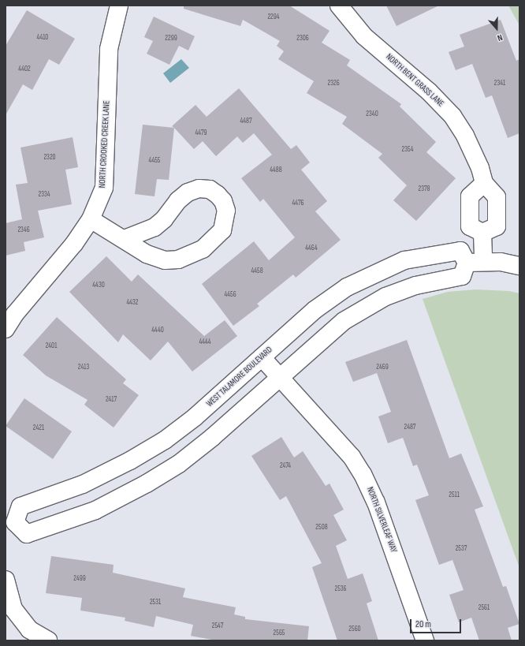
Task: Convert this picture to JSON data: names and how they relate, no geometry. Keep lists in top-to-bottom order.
{
  "streets": {
    "street": [
      "NORTH BENT GRASS LANE",
      "NORTH CROOKED CREEK LANE",
      "WEST TALAMORE BOULEVARD",
      "NORTH SILVERLEAF WAY"
    ]
  },
  "crossings": [
    ["WEST TALAMORE BOULEVARD", "NORTH SILVERLEAF WAY"]
  ],
  "house_numbers": [
    "2294",
    "4410",
    "2299",
    "2306",
    "4402",
    "2326",
    "2341",
    "2340",
    "4487",
    "4479",
    "2354",
    "2320",
    "4455",
    "4488",
    "2378",
    "2334",
    "4476",
    "2346",
    "4464",
    "4458",
    "4430",
    "4456",
    "4432",
    "4440",
    "4444",
    "2401",
    "2413",
    "2469",
    "2417",
    "2487",
    "2421",
    "2474",
    "2511",
    "2508",
    "2537",
    "2499",
    "2536",
    "2531",
    "2561",
    "2547",
    "2560",
    "2565"
  ],
  "scale_bar": "20 m",
  "north": "bottom"
}
